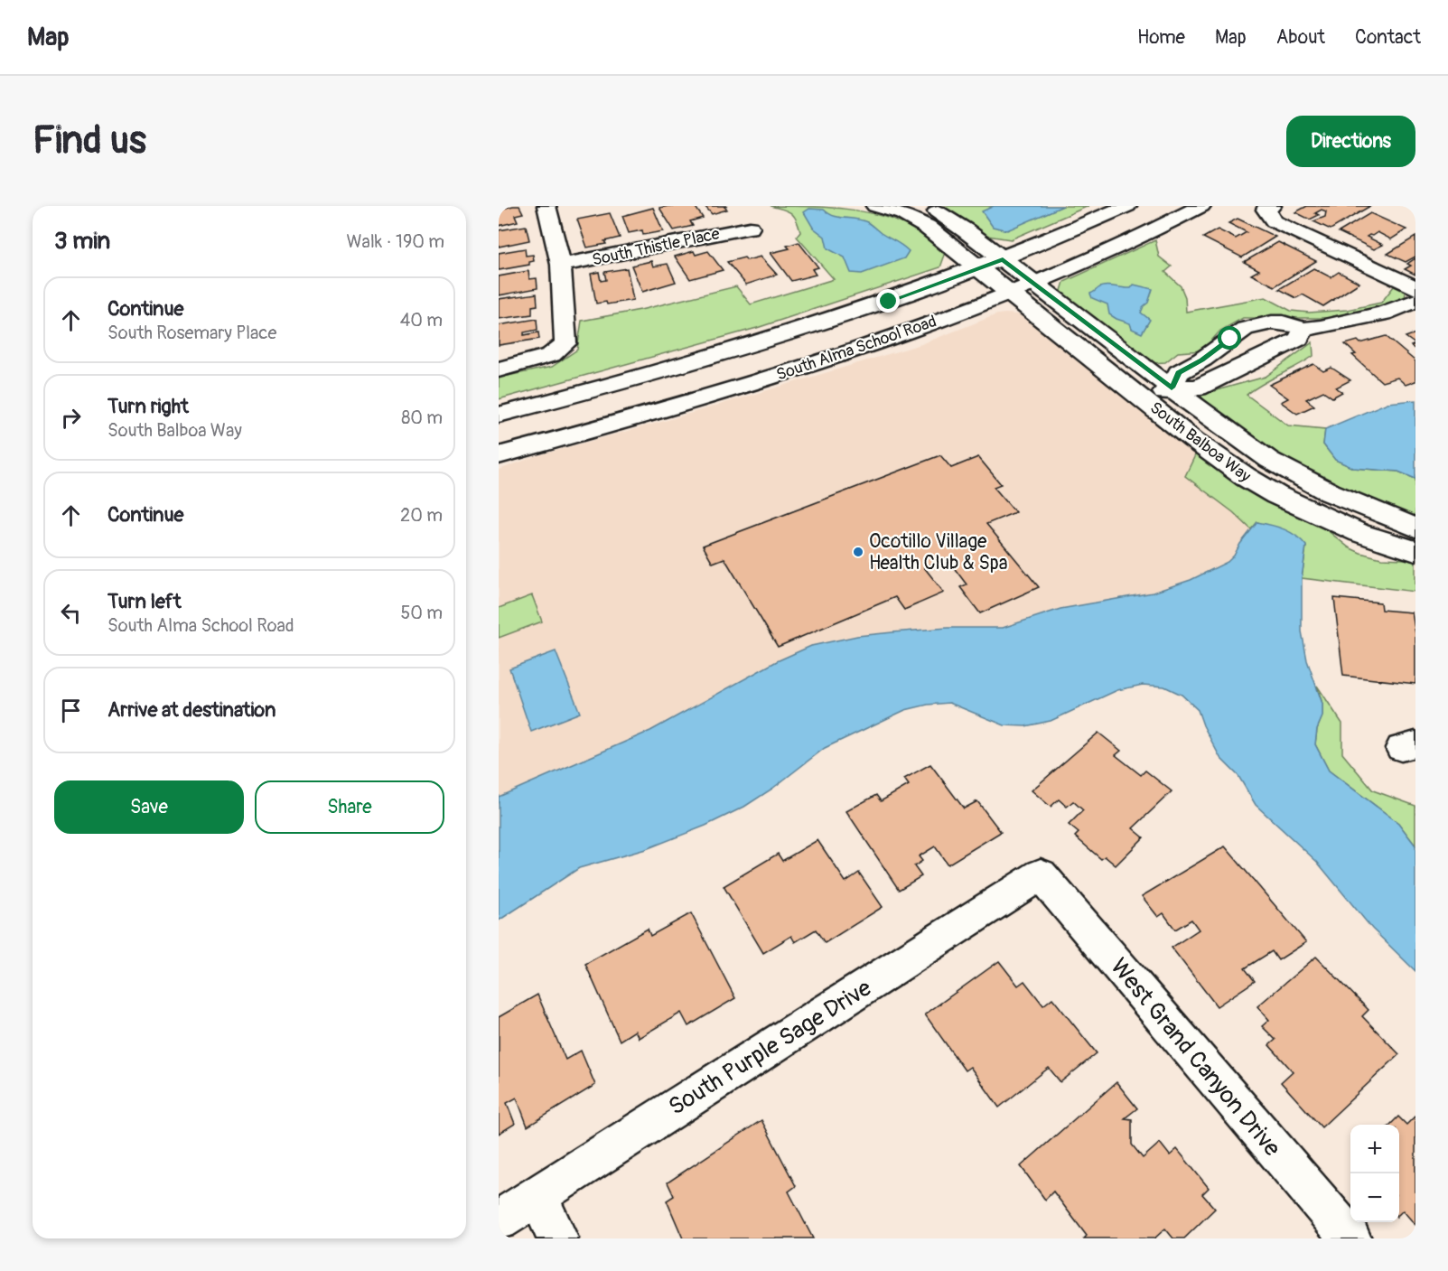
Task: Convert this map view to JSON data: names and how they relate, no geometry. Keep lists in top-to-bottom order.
{
  "streets": {
    "street": [
      "South Thistle Place",
      "South Alma School Road",
      "South Balboa Way",
      "South Purple Sage Drive",
      "West Grand Canyon Drive"
    ]
  },
  "crossings": [
    ["South Alma School Road", "South Balboa Way"],
    ["South Purple Sage Drive", "West Grand Canyon Drive"]
  ],
  "places": ["Ocotillo Village Health Club & Spa"],
  "page": {
    "header": "Map",
    "nav": [
      "Home",
      "Map",
      "About",
      "Contact"
    ],
    "buttons": [
      "Directions",
      ["Save", "Share"]
    ],
    "title": "Find us",
    "heading": ["3 min", "Walk · 190 m"],
    "list": [
      ["Continue", "South Rosemary Place", "40 m"],
      ["Turn right", "South Balboa Way", "80 m"],
      ["Continue", "20 m"],
      ["Turn left", "South Alma School Road", "50 m"],
      "Arrive at destination"
    ],
    "map_buttons": ["+", "−"]
  }
}
